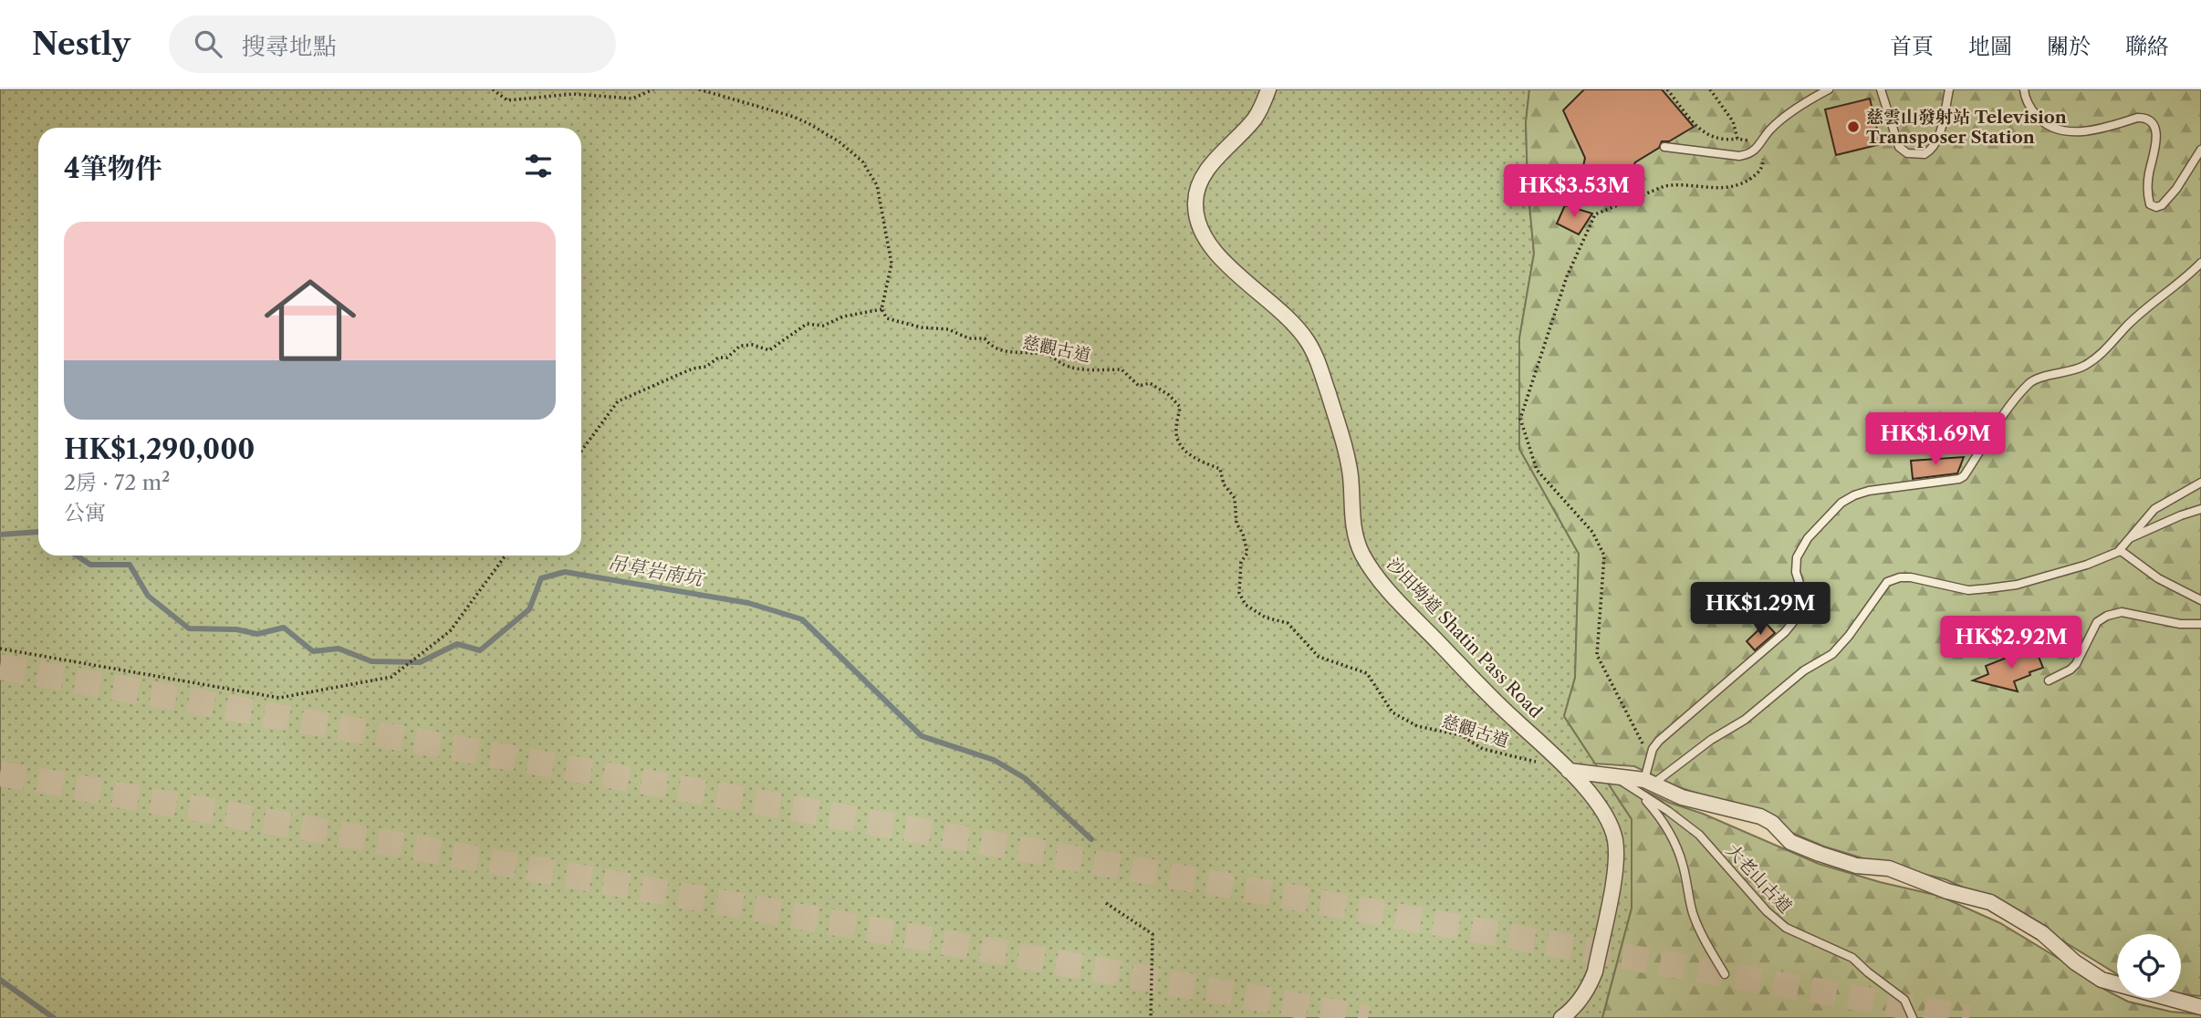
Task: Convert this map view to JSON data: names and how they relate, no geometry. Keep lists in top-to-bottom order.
{
  "streets": {
    "street": ["沙田坳道 Shatin Pass Road"],
    "lane": ["大老山古道"],
    "path": ["慈觀古道"]
  },
  "crossings": [
    ["慈觀古道", "沙田坳道 Shatin Pass Road"]
  ],
  "water": ["吊草岩南坑"],
  "places": ["慈雲山發射站 Television Transposer Station"],
  "page": {
    "header": "Nestly",
    "search": "搜尋地點",
    "nav": [
      "首頁",
      "地圖",
      "關於",
      "聯絡"
    ],
    "heading": "4筆物件",
    "price": [
      "HK$3.53M",
      "HK$1.69M",
      "HK$1.29M",
      "HK$2.92M"
    ],
    "list": [
      {
        "name": "HK$1,290,000",
        "note": "2房 · 72 m² · 公寓"
      }
    ]
  }
}
